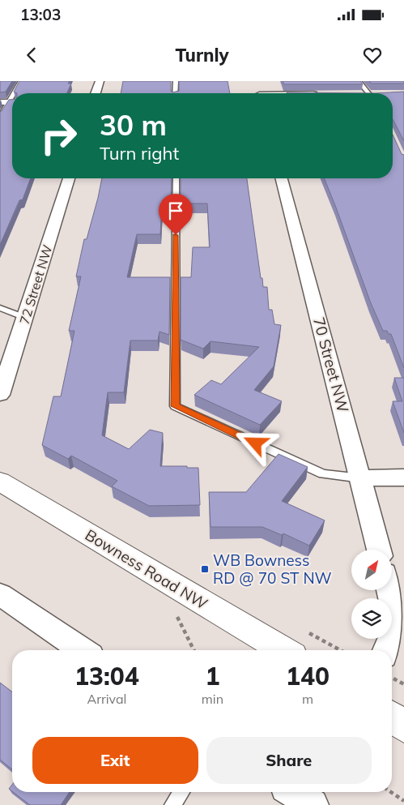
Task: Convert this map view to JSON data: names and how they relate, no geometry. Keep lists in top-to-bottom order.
{
  "streets": {
    "street": ["72 Street NW", "70 Street NW", "Bowness Road NW"]
  },
  "places": {
    "transit": ["WB Bowness RD @ 70 ST NW"]
  },
  "north": "top right",
  "page": {
    "status": "13:03",
    "header": "Turnly",
    "turn": ["30 m", "Turn right"],
    "eta": [
      "13:04",
      "Arrival",
      "1",
      "min",
      "140",
      "m"
    ],
    "buttons": ["Exit", "Share"]
  }
}
